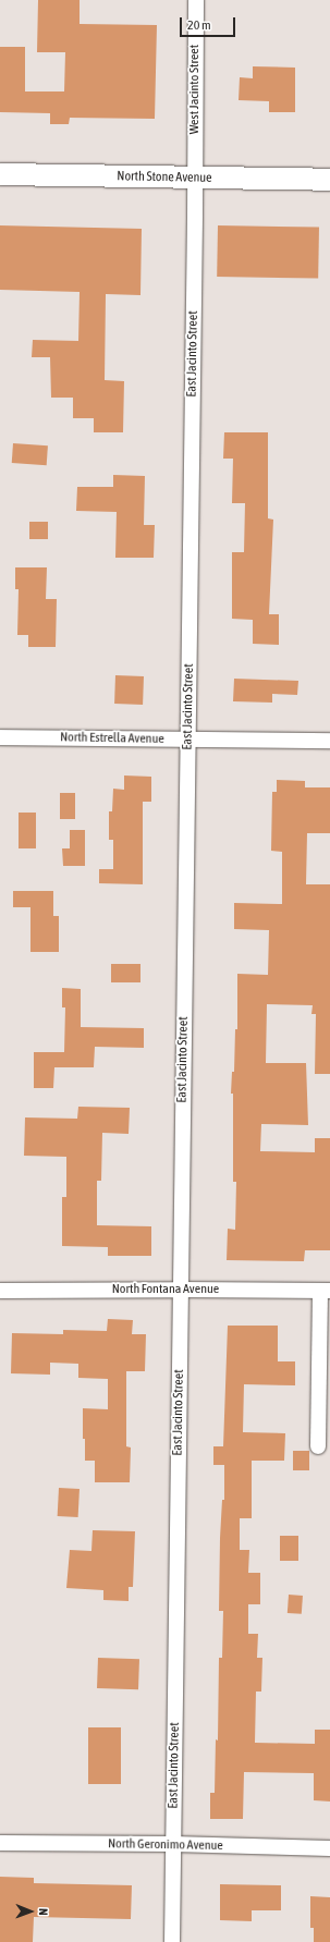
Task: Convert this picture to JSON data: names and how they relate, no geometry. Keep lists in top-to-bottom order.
{
  "streets": {
    "main road": ["North Stone Avenue"],
    "street": [
      "West Jacinto Street",
      "East Jacinto Street",
      "North Estrella Avenue",
      "North Fontana Avenue",
      "North Geronimo Avenue"
    ]
  },
  "crossings": [
    ["West Jacinto Street", "North Stone Avenue"],
    ["West Jacinto Street", "East Jacinto Street"],
    ["North Stone Avenue", "East Jacinto Street"],
    ["East Jacinto Street", "North Estrella Avenue"],
    ["East Jacinto Street", "North Fontana Avenue"],
    ["East Jacinto Street", "North Geronimo Avenue"]
  ],
  "scale_bar": "20 m",
  "north": "right"
}
